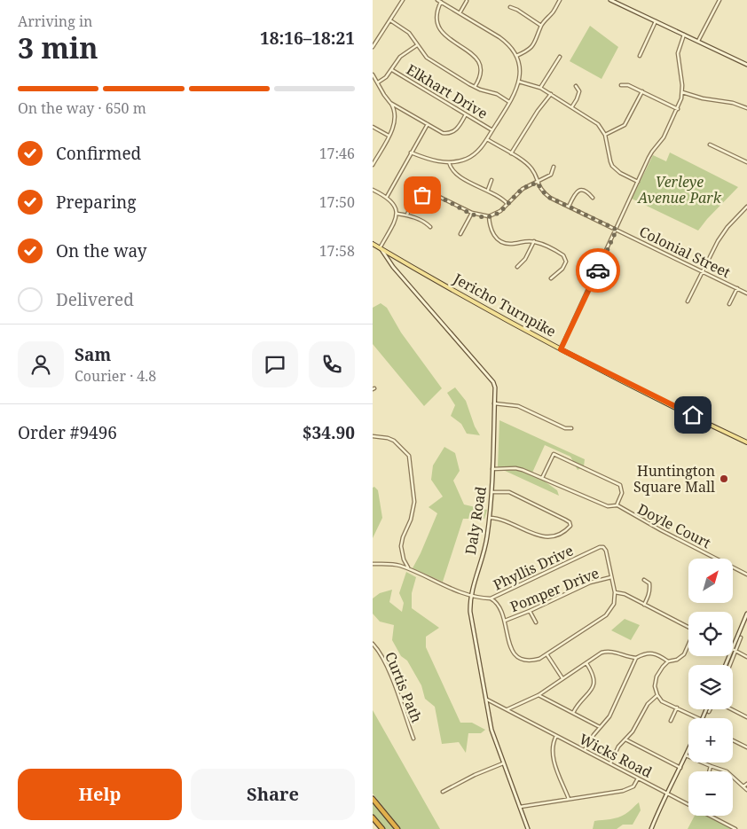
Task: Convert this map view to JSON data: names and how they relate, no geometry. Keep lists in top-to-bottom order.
{
  "streets": {
    "main road": ["Jericho Turnpike"],
    "street": [
      "Elkhart Drive",
      "Colonial Street",
      "Daly Road",
      "Doyle Court",
      "Phyllis Drive",
      "Pomper Drive",
      "Curtis Path",
      "Wicks Road"
    ]
  },
  "crossings": [
    ["Jericho Turnpike", "Daly Road"],
    ["Daly Road", "Doyle Court"],
    ["Daly Road", "Phyllis Drive"],
    ["Daly Road", "Wicks Road"],
    ["Phyllis Drive", "Pomper Drive"]
  ],
  "parks": ["Verleye Avenue Park"],
  "places": ["Huntington Square Mall"],
  "north": "top right",
  "page": {
    "heading": ["3 min", "Arriving in", "18:16–18:21"],
    "panel": [
      "Sam",
      "Courier · 4.8",
      "Order #9496",
      "$34.90"
    ],
    "bar": "On the way · 650 m",
    "list": [
      ["Confirmed", "17:46"],
      ["Preparing", "17:50"],
      ["On the way", "17:58"],
      "Delivered"
    ],
    "map_buttons": ["+", "−"],
    "buttons": ["Help", "Share"]
  }
}
